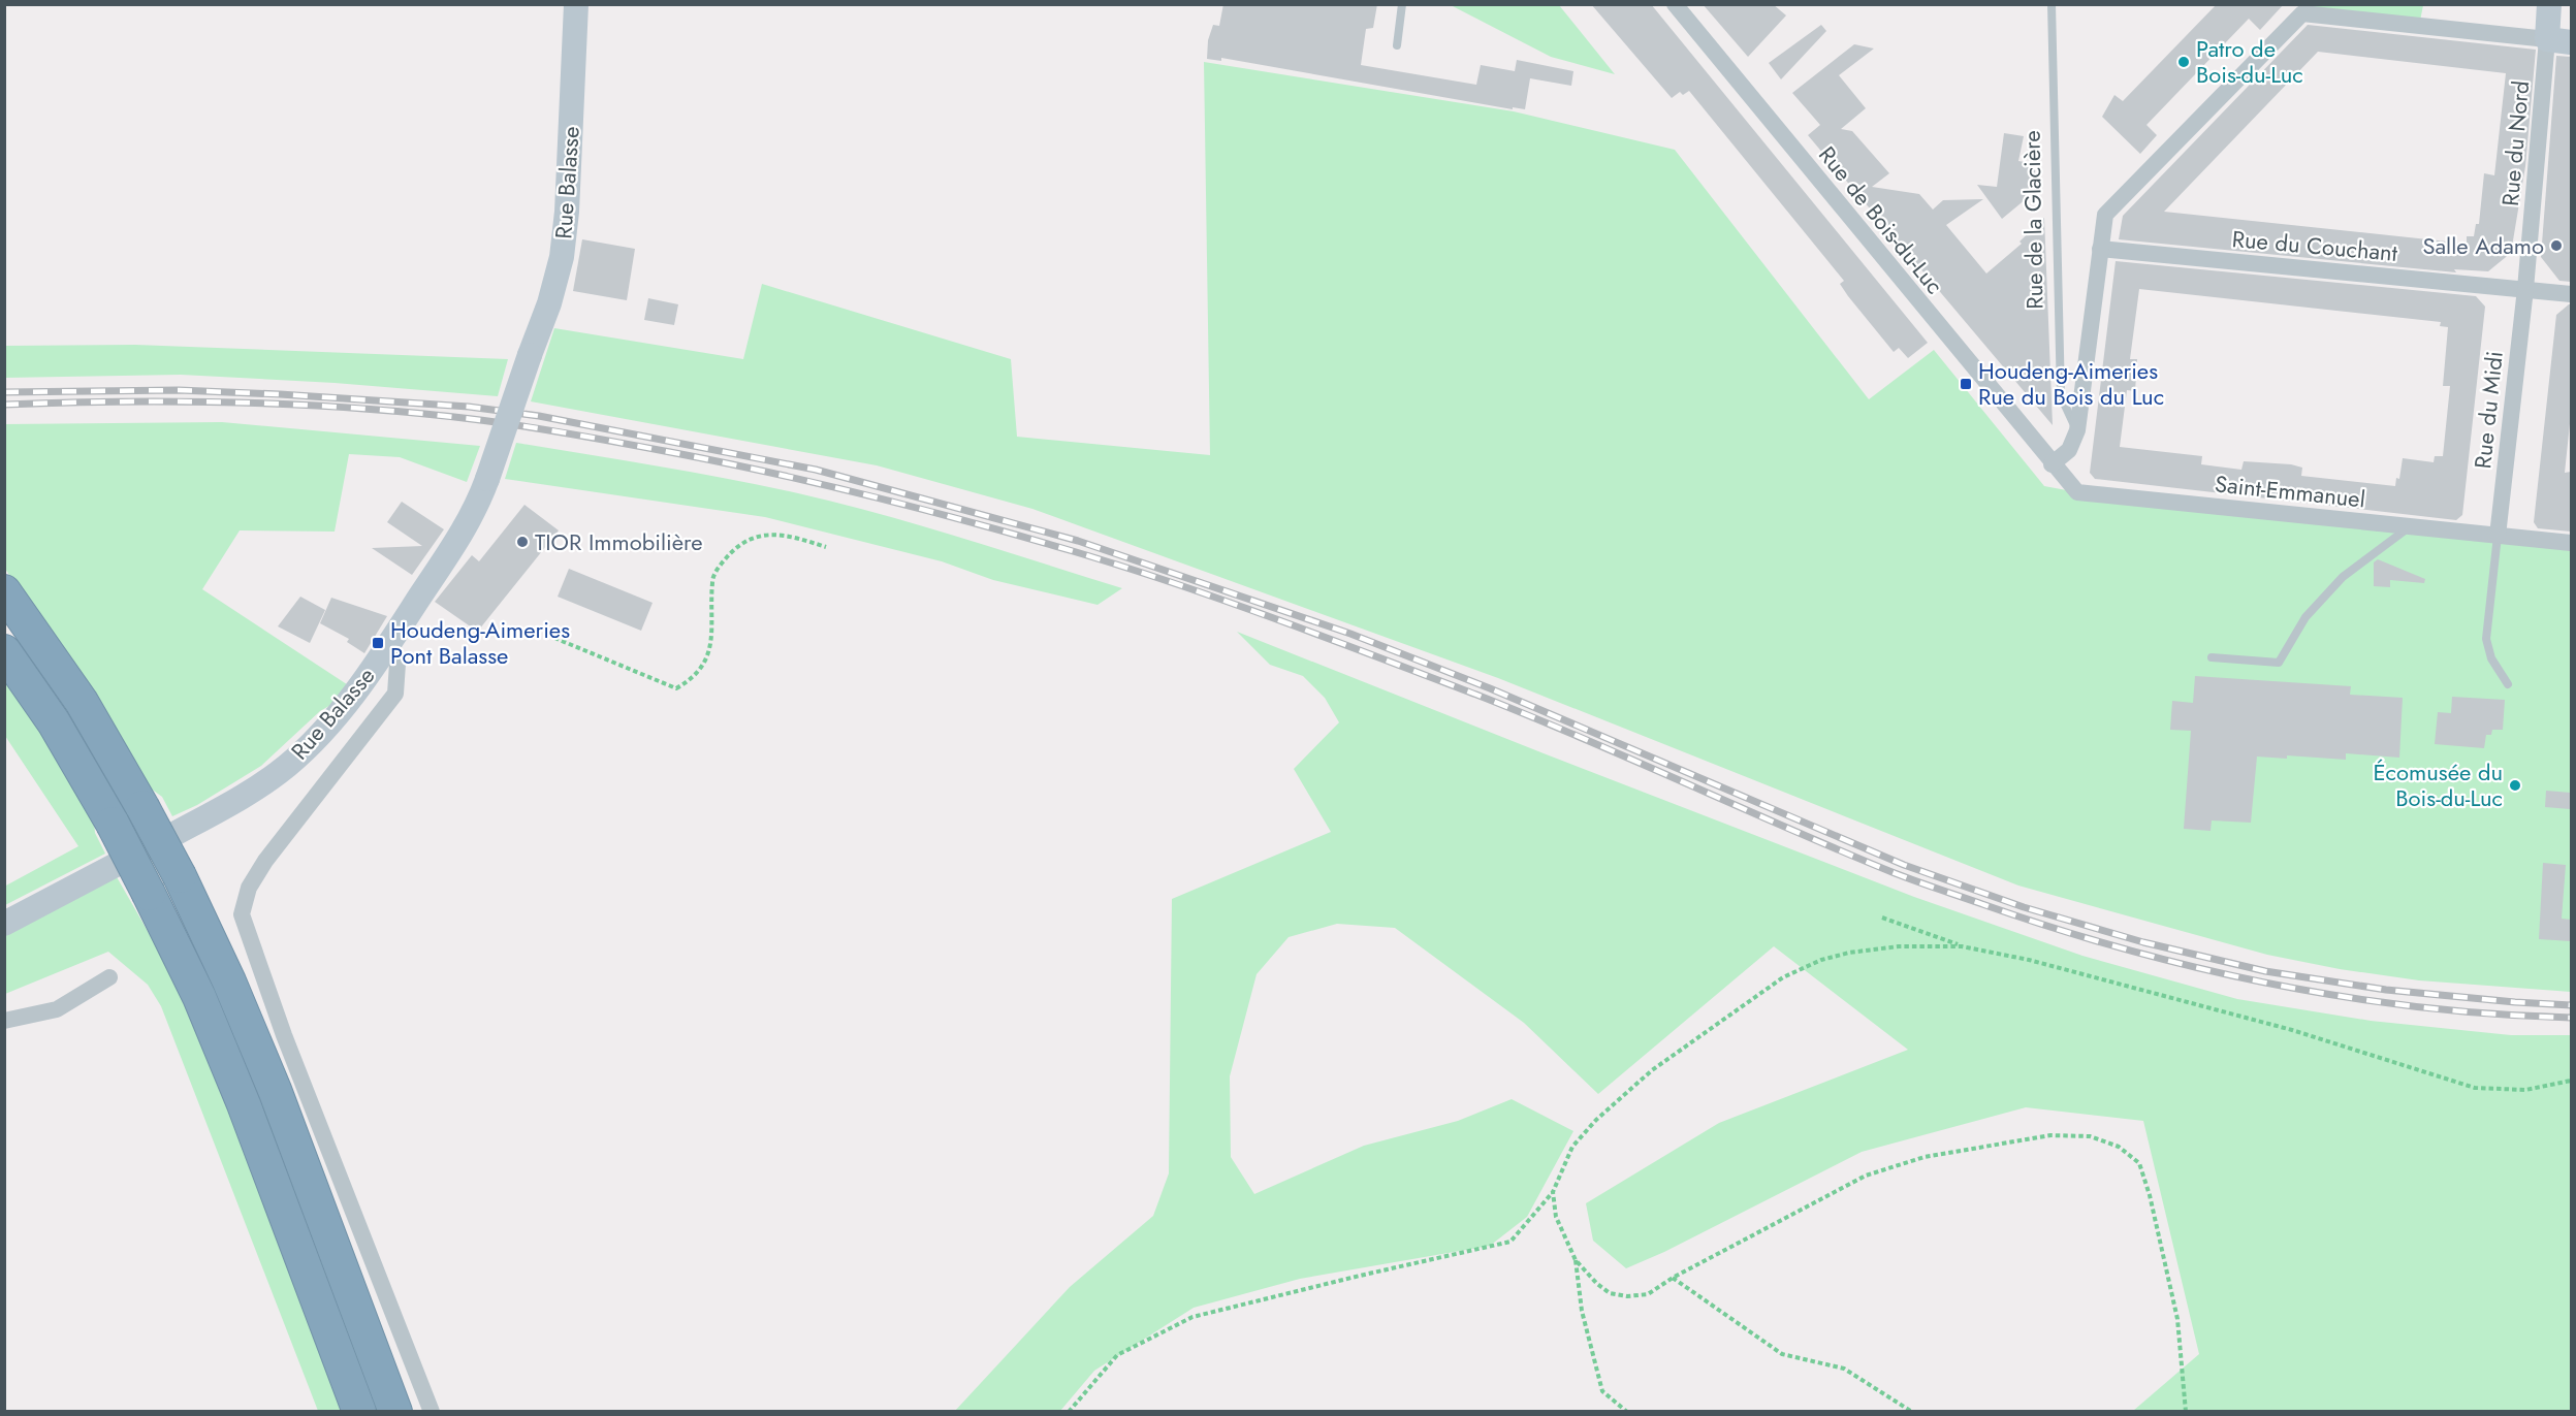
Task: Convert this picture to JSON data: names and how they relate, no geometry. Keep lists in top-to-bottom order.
{
  "streets": {
    "street": [
      "Rue du Nord",
      "Rue Balasse",
      "Rue de Bois-du-Luc",
      "Rue du Couchant",
      "Rue du Midi",
      "Saint-Emmanuel"
    ],
    "lane": ["Rue de la Glacière"]
  },
  "crossings": [
    ["Rue du Nord", "Rue du Couchant"],
    ["Rue du Nord", "Rue du Midi"],
    ["Rue de Bois-du-Luc", "Saint-Emmanuel"],
    ["Rue du Couchant", "Rue du Midi"],
    ["Rue du Midi", "Saint-Emmanuel"]
  ],
  "places": {
    "other": [
      "Patro de Bois-du-Luc",
      "Salle Adamo",
      "TIOR Immobilière",
      "Écomusée du Bois-du-Luc"
    ],
    "transit": ["Houdeng-Aimeries Rue du Bois du Luc", "Houdeng-Aimeries Pont Balasse"]
  }
}
